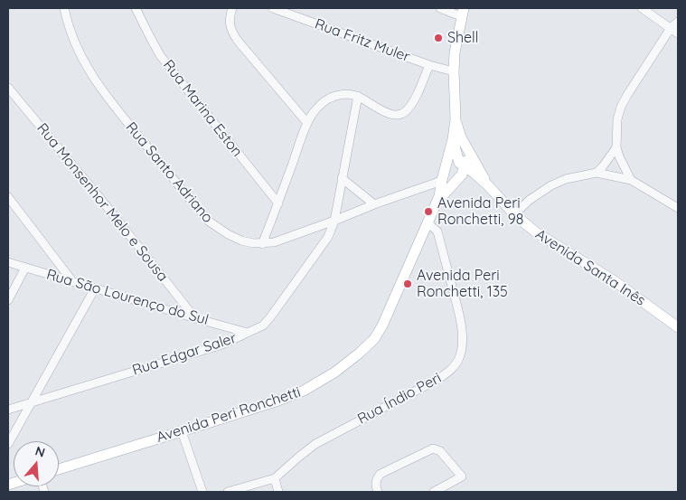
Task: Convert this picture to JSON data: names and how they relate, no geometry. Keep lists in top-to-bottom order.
{
  "streets": {
    "main road": ["Avenida Santa Inês", "Avenida Peri Ronchetti"],
    "street": [
      "Rua Fritz Muler",
      "Rua Marina Eston",
      "Rua Santo Adriano",
      "Rua Monsenhor Melo e Sousa",
      "Rua São Lourenço do Sul",
      "Rua Edgar Saler",
      "Rua Índio Peri"
    ]
  },
  "crossings": [
    ["Rua Santo Adriano", "Rua Edgar Saler"],
    ["Rua Monsenhor Melo e Sousa", "Rua São Lourenço do Sul"],
    ["Rua São Lourenço do Sul", "Rua Edgar Saler"],
    ["Rua Índio Peri", "Avenida Peri Ronchetti"]
  ],
  "places": ["Shell", "Avenida Peri Ronchetti, 98", "Avenida Peri Ronchetti, 135"],
  "north": "top"
}
